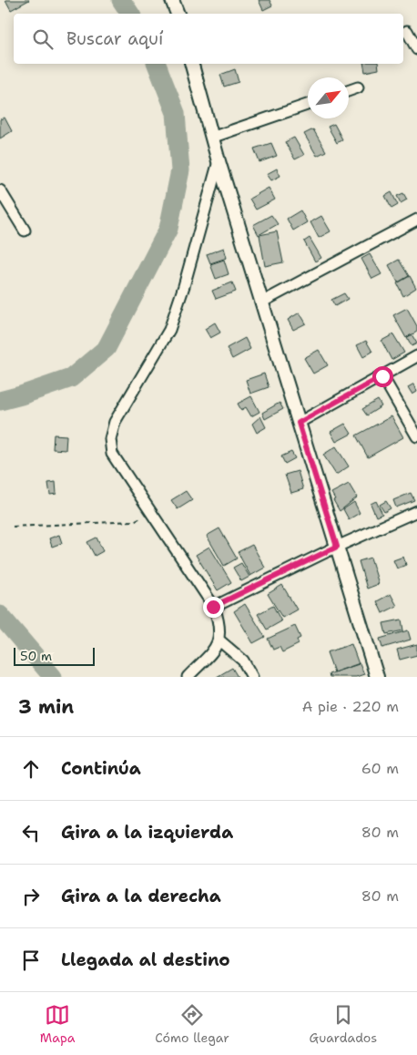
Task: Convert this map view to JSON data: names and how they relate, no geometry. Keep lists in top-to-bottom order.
{
  "scale_bar": "50 m",
  "north": "top right",
  "page": {
    "search": "Buscar aquí",
    "scale": "50 m",
    "heading": ["3 min", "A pie · 220 m"],
    "list": [
      ["Continúa", "60 m"],
      ["Gira a la izquierda", "80 m"],
      ["Gira a la derecha", "80 m"],
      "Llegada al destino"
    ],
    "nav": ["Mapa", "Cómo llegar", "Guardados"]
  }
}
